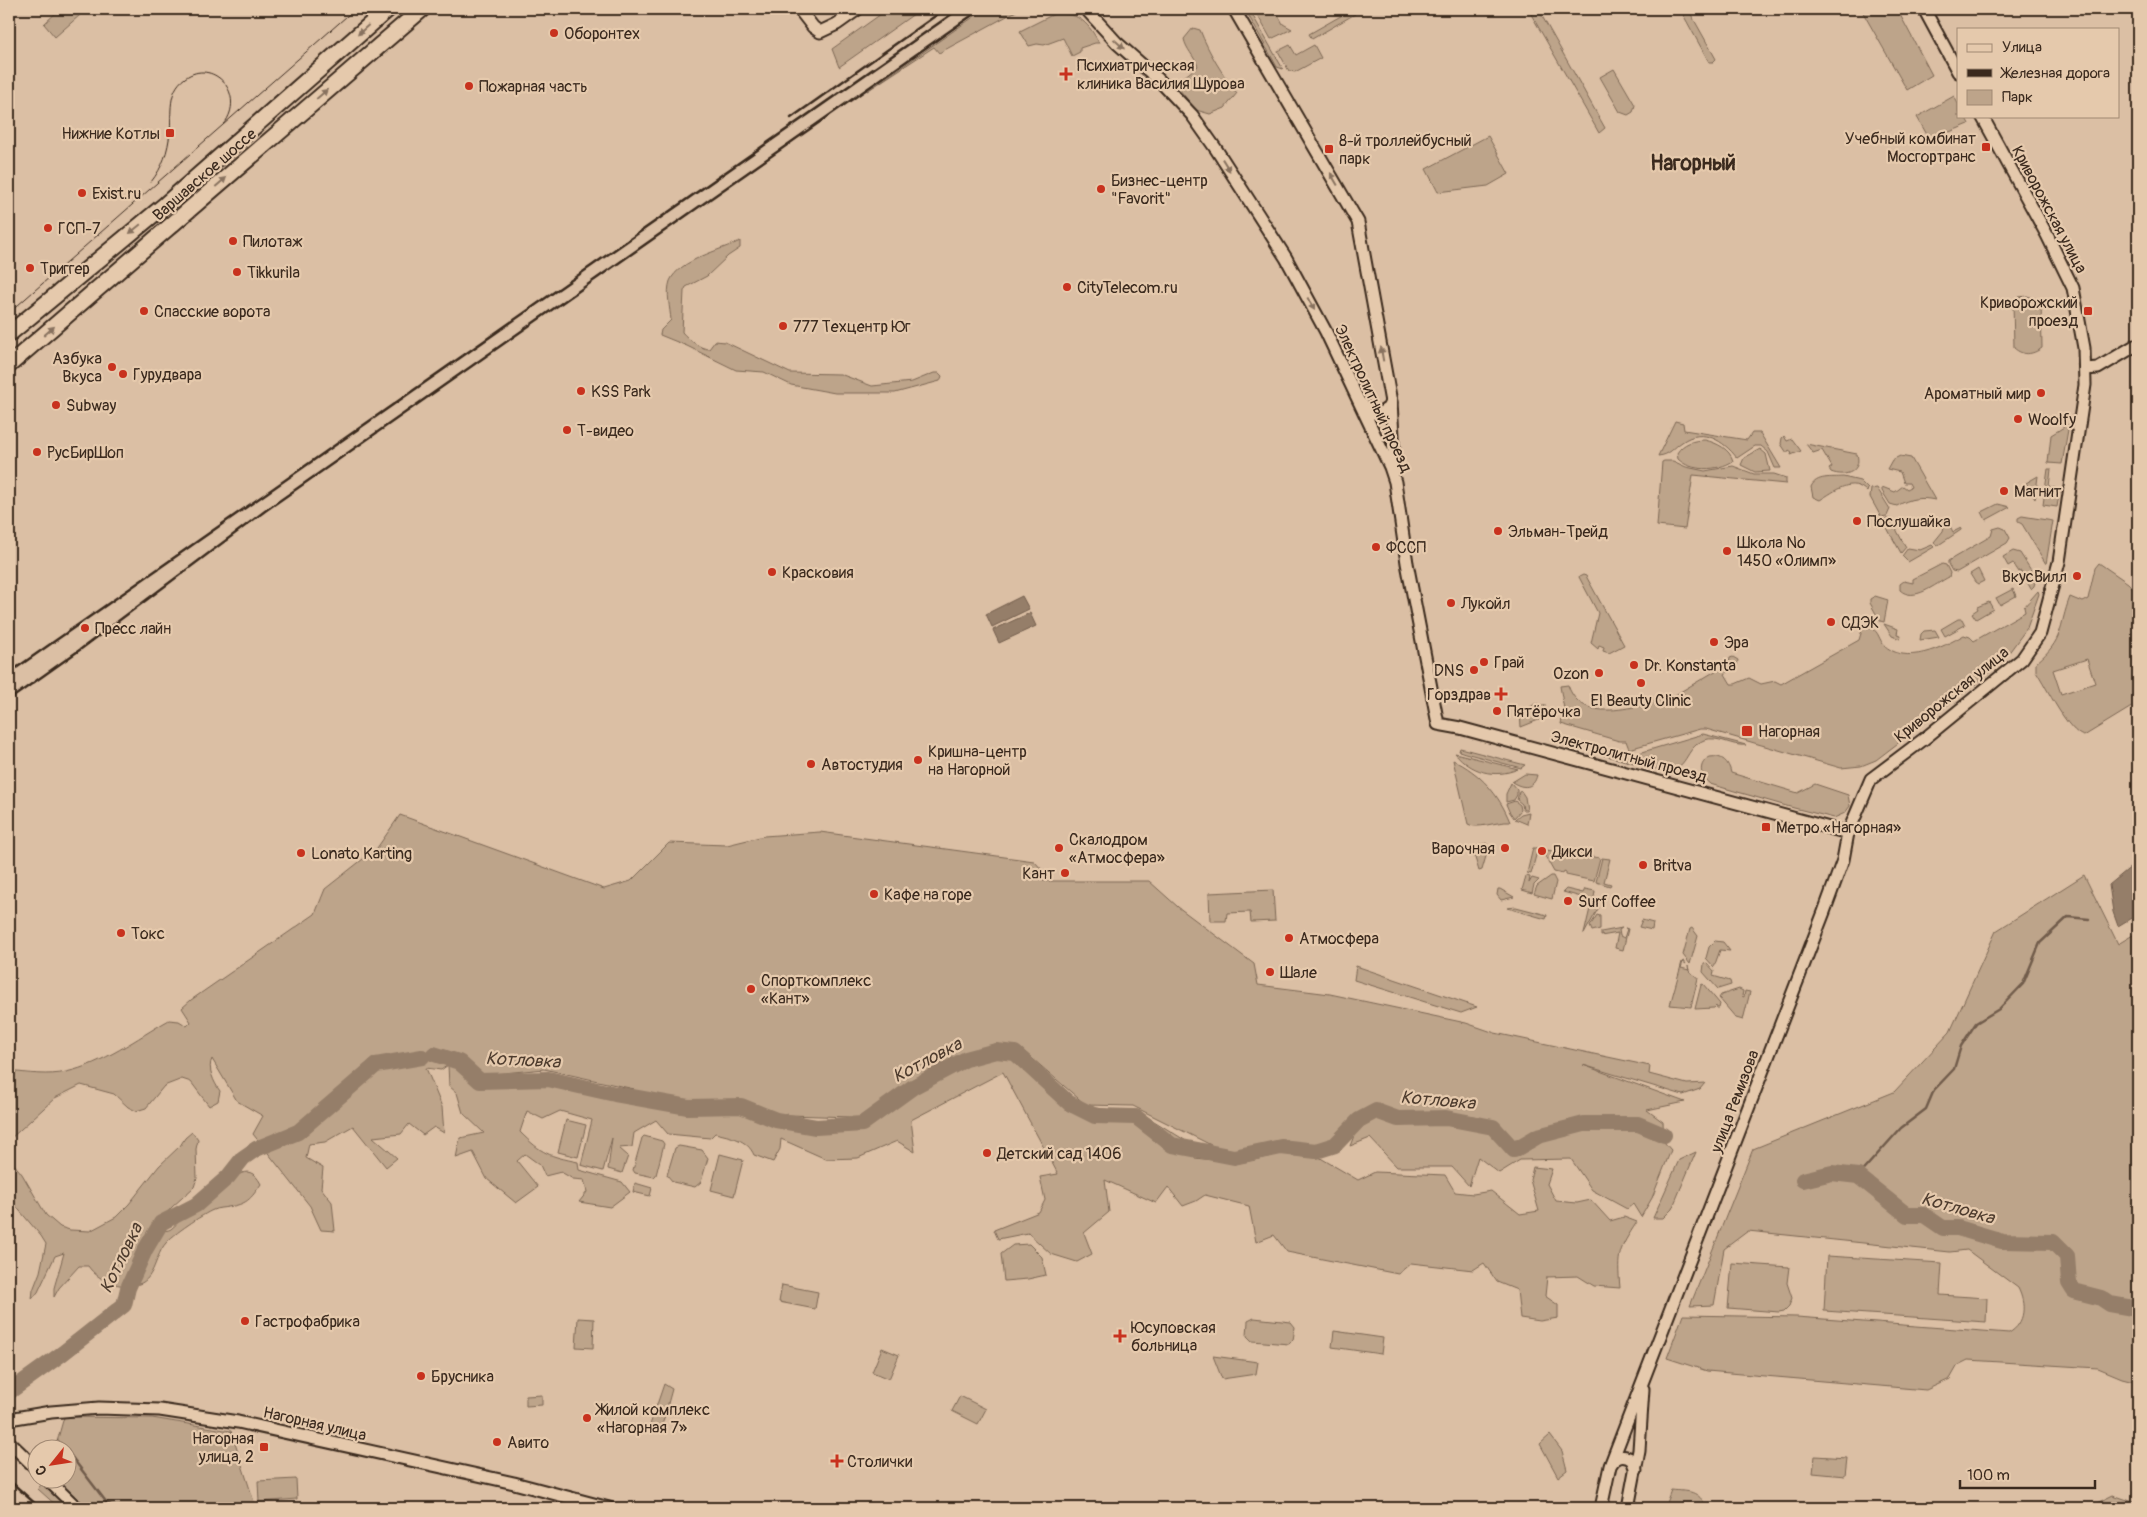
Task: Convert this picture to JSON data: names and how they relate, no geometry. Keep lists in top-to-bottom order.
{
  "streets": {
    "main road": ["Варшавское шоссе"],
    "street": [
      "Криворожская улица",
      "Электролитный проезд",
      "улица Ремизова",
      "Нагорная улица"
    ]
  },
  "crossings": [
    ["Криворожская улица", "Электролитный проезд"],
    ["Криворожская улица", "улица Ремизова"],
    ["Электролитный проезд", "улица Ремизова"]
  ],
  "districts": ["Нагорный"],
  "water": ["Котловка"],
  "places": {
    "other": [
      "Оборонтех",
      "Пожарная часть",
      "Бизнес-центр \"Favorit\"",
      "Exist.ru",
      "ГСП-7",
      "Пилотаж",
      "Триггер",
      "Tikkurila",
      "CityTelecom.ru",
      "Спасские ворота",
      "777 Техцентр Юг",
      "Азбука Вкуса",
      "Гурудвара",
      "KSS Park",
      "Ароматный мир",
      "Subway",
      "Woolfy",
      "Т-видео",
      "РусБирШоп",
      "Магнит",
      "Послушайка",
      "Эльман-Трейд",
      "ФССП",
      "Школа № 1450 «Олимп»",
      "Красковия",
      "ВкусВилл",
      "Лукойл",
      "СДЭК",
      "Пресс лайн",
      "Эра",
      "Грай",
      "Dr. Konstanta",
      "DNS",
      "Ozon",
      "El Beauty Clinic",
      "Пятёрочка",
      "Кришна-центр на Нагорной",
      "Автостудия",
      "Скалодром «Атмосфера»",
      "Варочная",
      "Дикси",
      "Lonato Karting",
      "Britva",
      "Кант",
      "Кафе на горе",
      "Surf Coffee",
      "Токс",
      "Атмосфера",
      "Шале",
      "Спорткомплекс «Кант»",
      "Детский сад 1406",
      "Гастрофабрика",
      "Брусника",
      "Жилой комплекс «Нагорная 7»",
      "Авито"
    ],
    "health": [
      "Психиатрическая клиника Василия Шурова",
      "Горздрав",
      "Юсуповская больница",
      "Столички"
    ],
    "transit": [
      "Нижние Котлы",
      "Учебный комбинат Мосгортранс",
      "8-й троллейбусный парк",
      "Криворожский проезд",
      "Нагорная",
      "Метро «Нагорная»",
      "Нагорная улица, 2"
    ]
  },
  "legend": ["Улица", "Железная дорога", "Парк"],
  "scale_bar": "100 m",
  "north": "bottom left"
}
